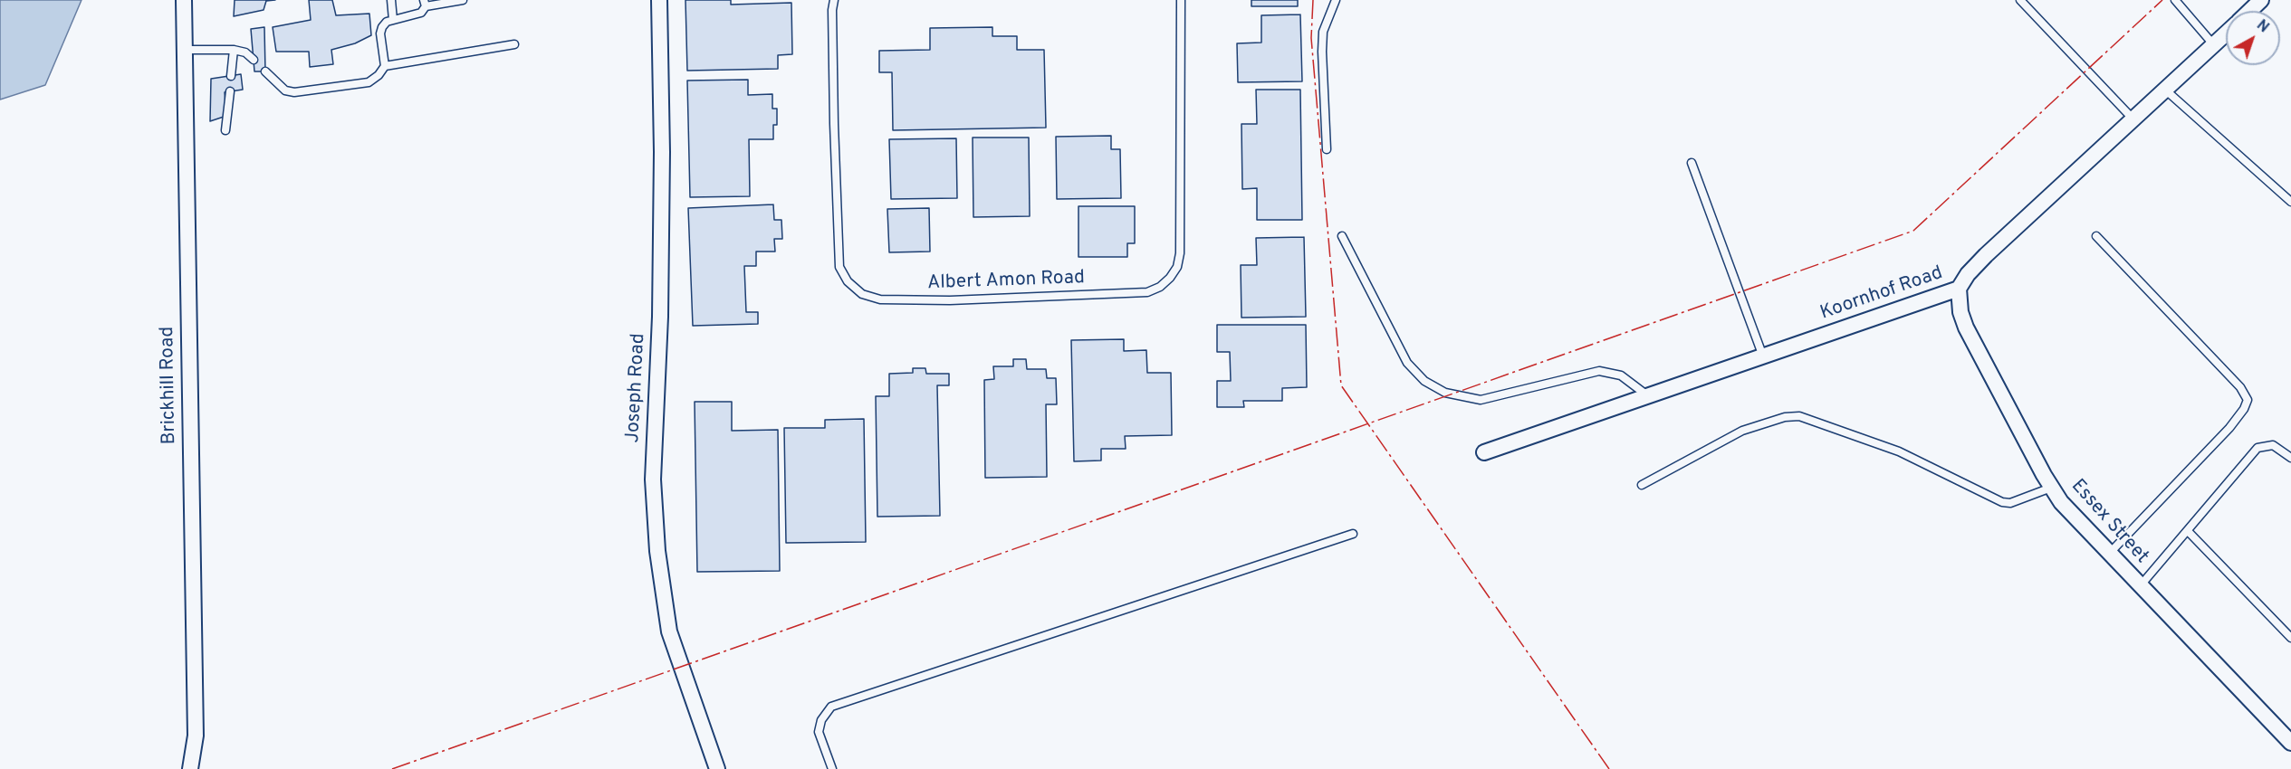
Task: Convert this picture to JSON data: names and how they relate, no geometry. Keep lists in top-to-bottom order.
{
  "streets": {
    "street": [
      "Koornhof Road",
      "Brickhill Road",
      "Joseph Road",
      "Essex Street"
    ],
    "lane": ["Albert Amon Road"]
  },
  "crossings": [
    ["Koornhof Road", "Essex Street"]
  ],
  "north": "top right"
}
